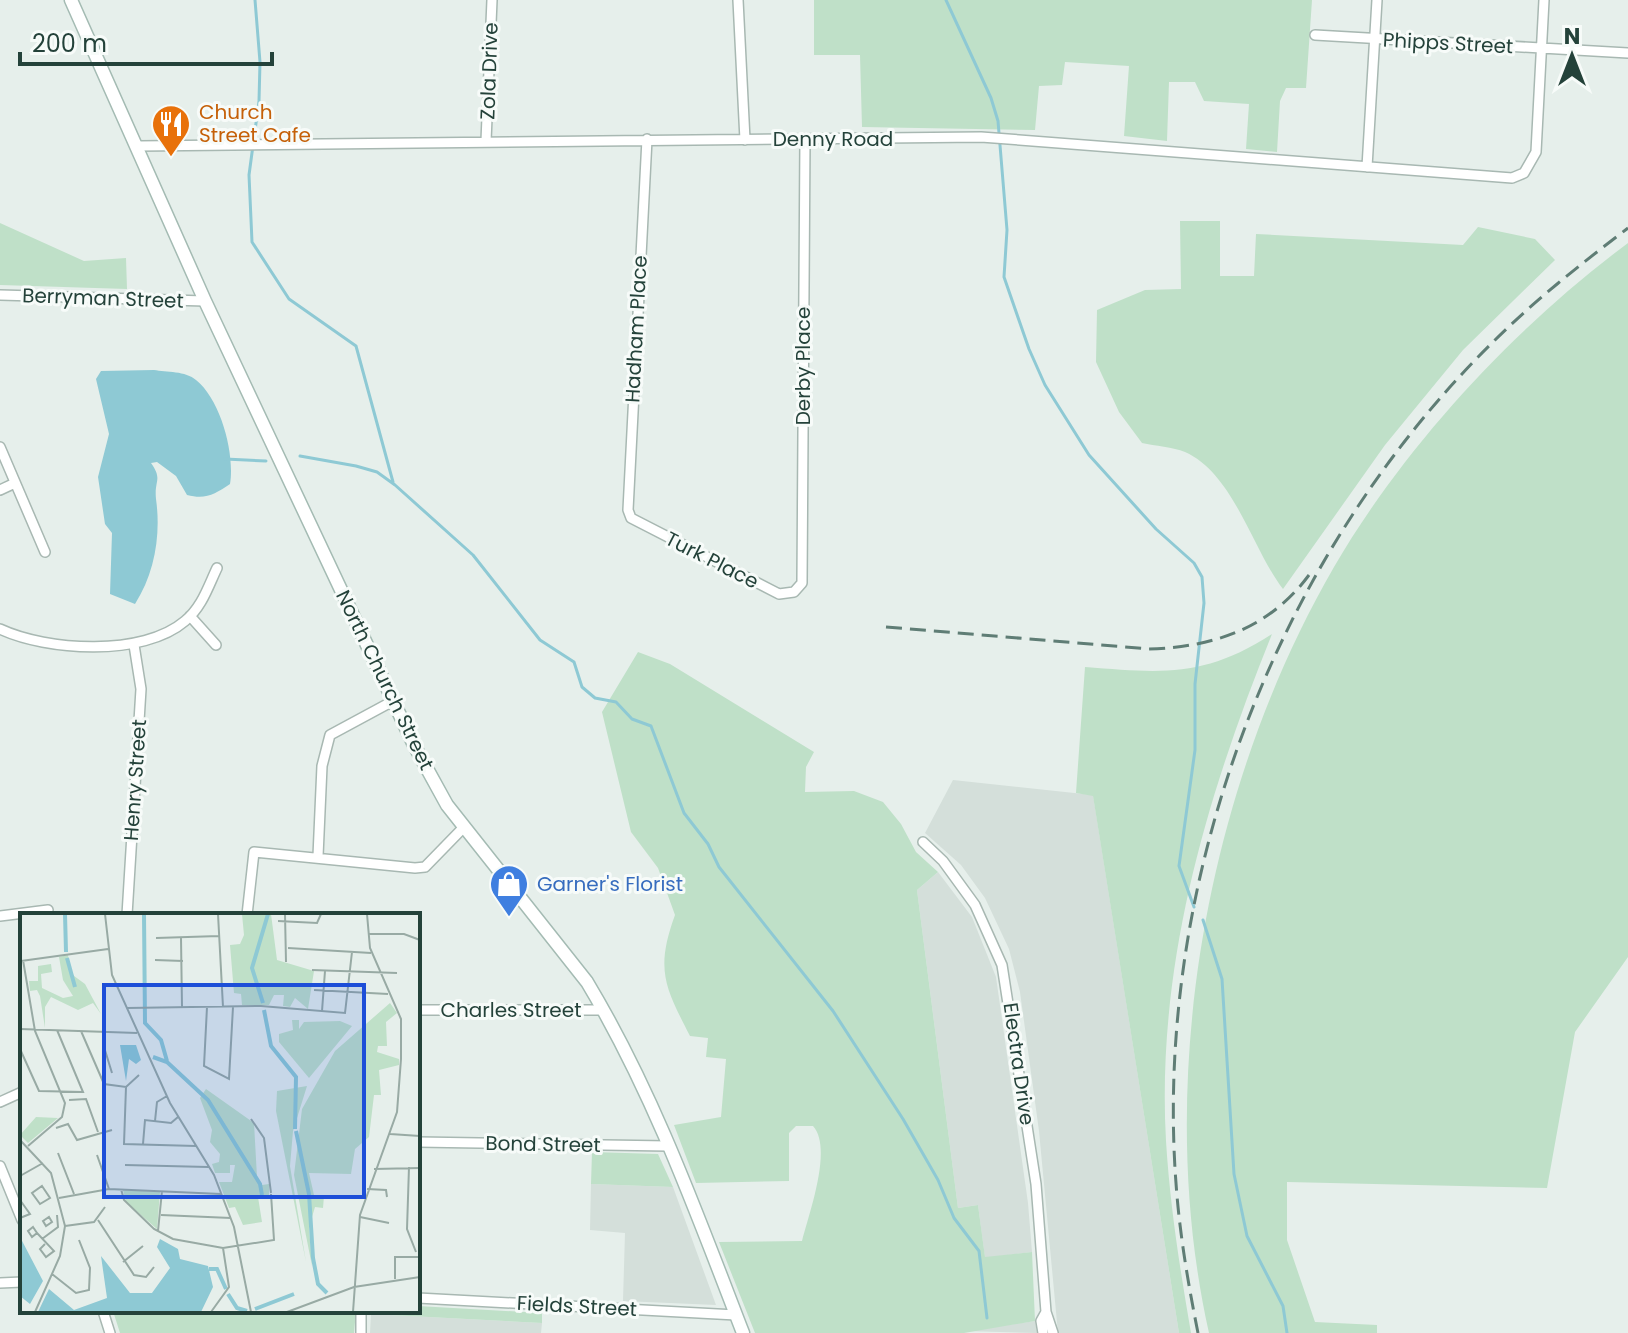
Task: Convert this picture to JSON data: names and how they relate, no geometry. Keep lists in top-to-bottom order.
{
  "streets": {
    "main road": ["North Church Street"],
    "street": [
      "Phipps Street",
      "Zola Drive",
      "Denny Road",
      "Berryman Street",
      "Hadham Place",
      "Derby Place",
      "Turk Place",
      "Henry Street",
      "Charles Street",
      "Electra Drive",
      "Bond Street",
      "Fields Street"
    ]
  },
  "crossings": [
    ["Phipps Street", "Denny Road"],
    ["Zola Drive", "Denny Road"],
    ["Denny Road", "Hadham Place"],
    ["Denny Road", "Derby Place"],
    ["Denny Road", "North Church Street"],
    ["Berryman Street", "North Church Street"],
    ["Hadham Place", "Turk Place"],
    ["Derby Place", "Turk Place"],
    ["North Church Street", "Charles Street"],
    ["North Church Street", "Bond Street"],
    ["North Church Street", "Fields Street"]
  ],
  "places": {
    "restaurant": ["Church Street Cafe"],
    "shop": ["Garner's Florist"]
  },
  "scale_bar": "200 m",
  "north": "top"
}
